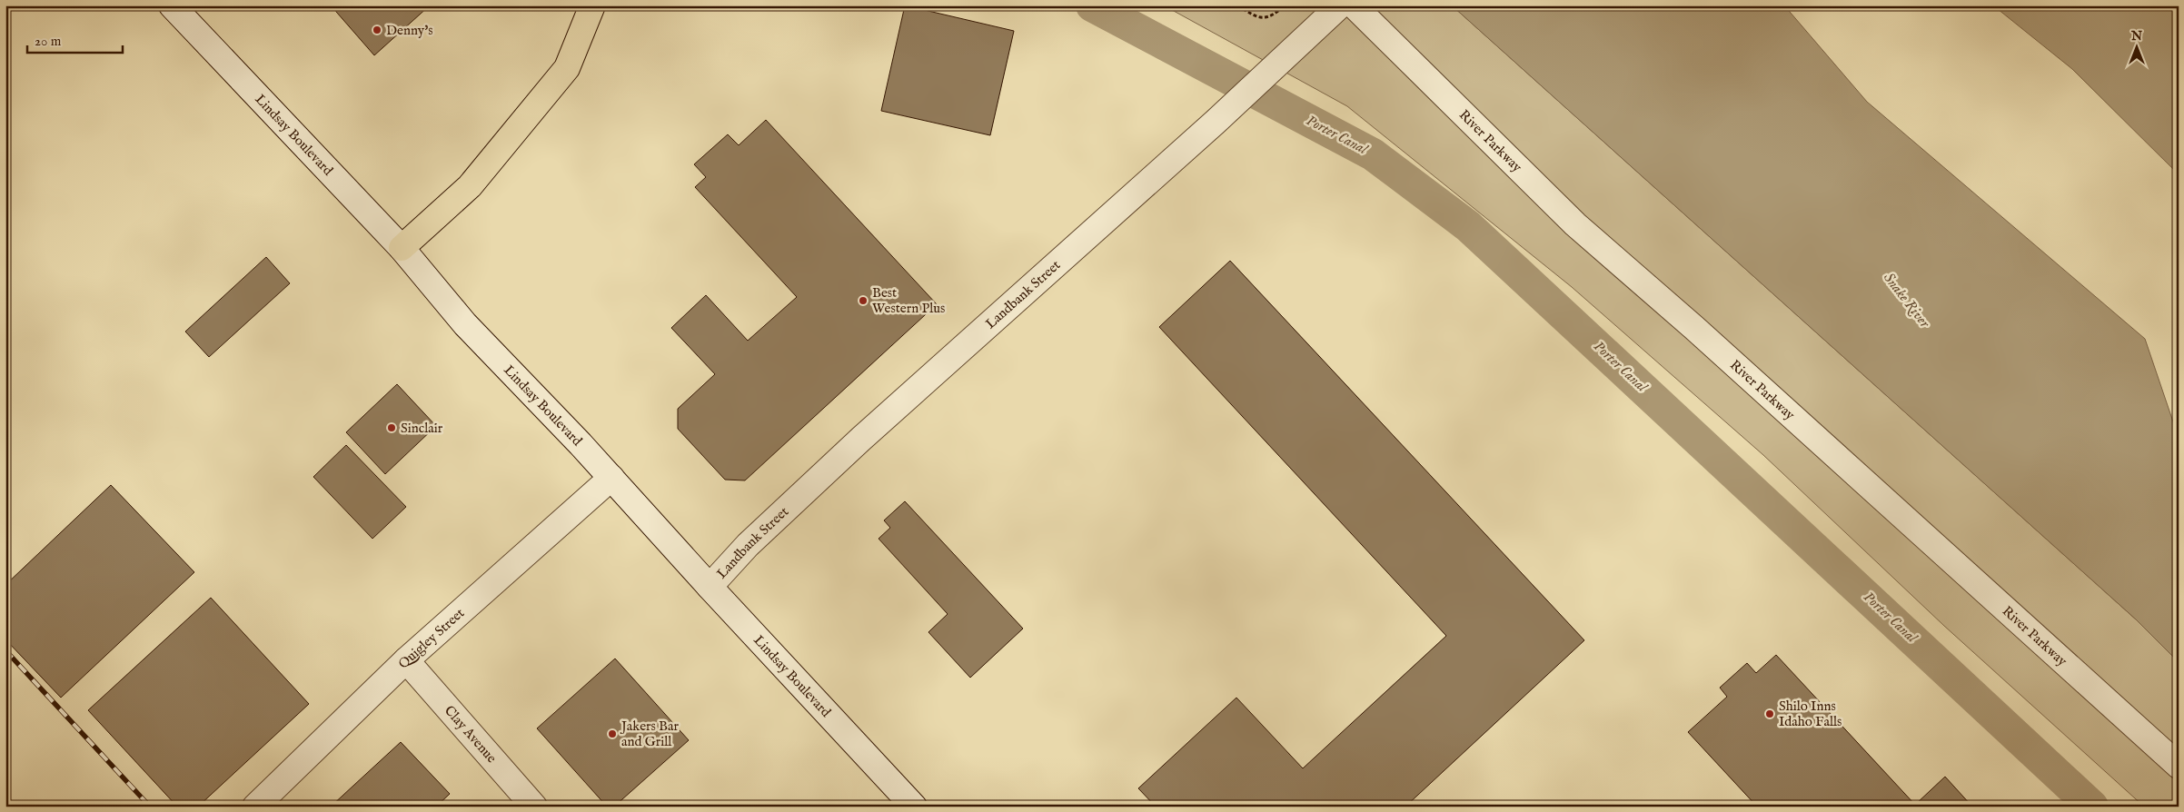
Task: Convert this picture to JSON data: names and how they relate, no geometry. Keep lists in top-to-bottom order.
{
  "streets": {
    "street": [
      "Lindsay Boulevard",
      "River Parkway",
      "Landbank Street",
      "Quigley Street",
      "Clay Avenue"
    ]
  },
  "crossings": [
    ["Lindsay Boulevard", "Landbank Street"],
    ["Lindsay Boulevard", "Quigley Street"],
    ["Quigley Street", "Clay Avenue"]
  ],
  "water": ["Porter Canal", "Snake River"],
  "places": [
    "Denny's",
    "Best Western Plus",
    "Sinclair",
    "Shilo Inns Idaho Falls",
    "Jakers Bar and Grill"
  ],
  "scale_bar": "20 m",
  "north": "top"
}
